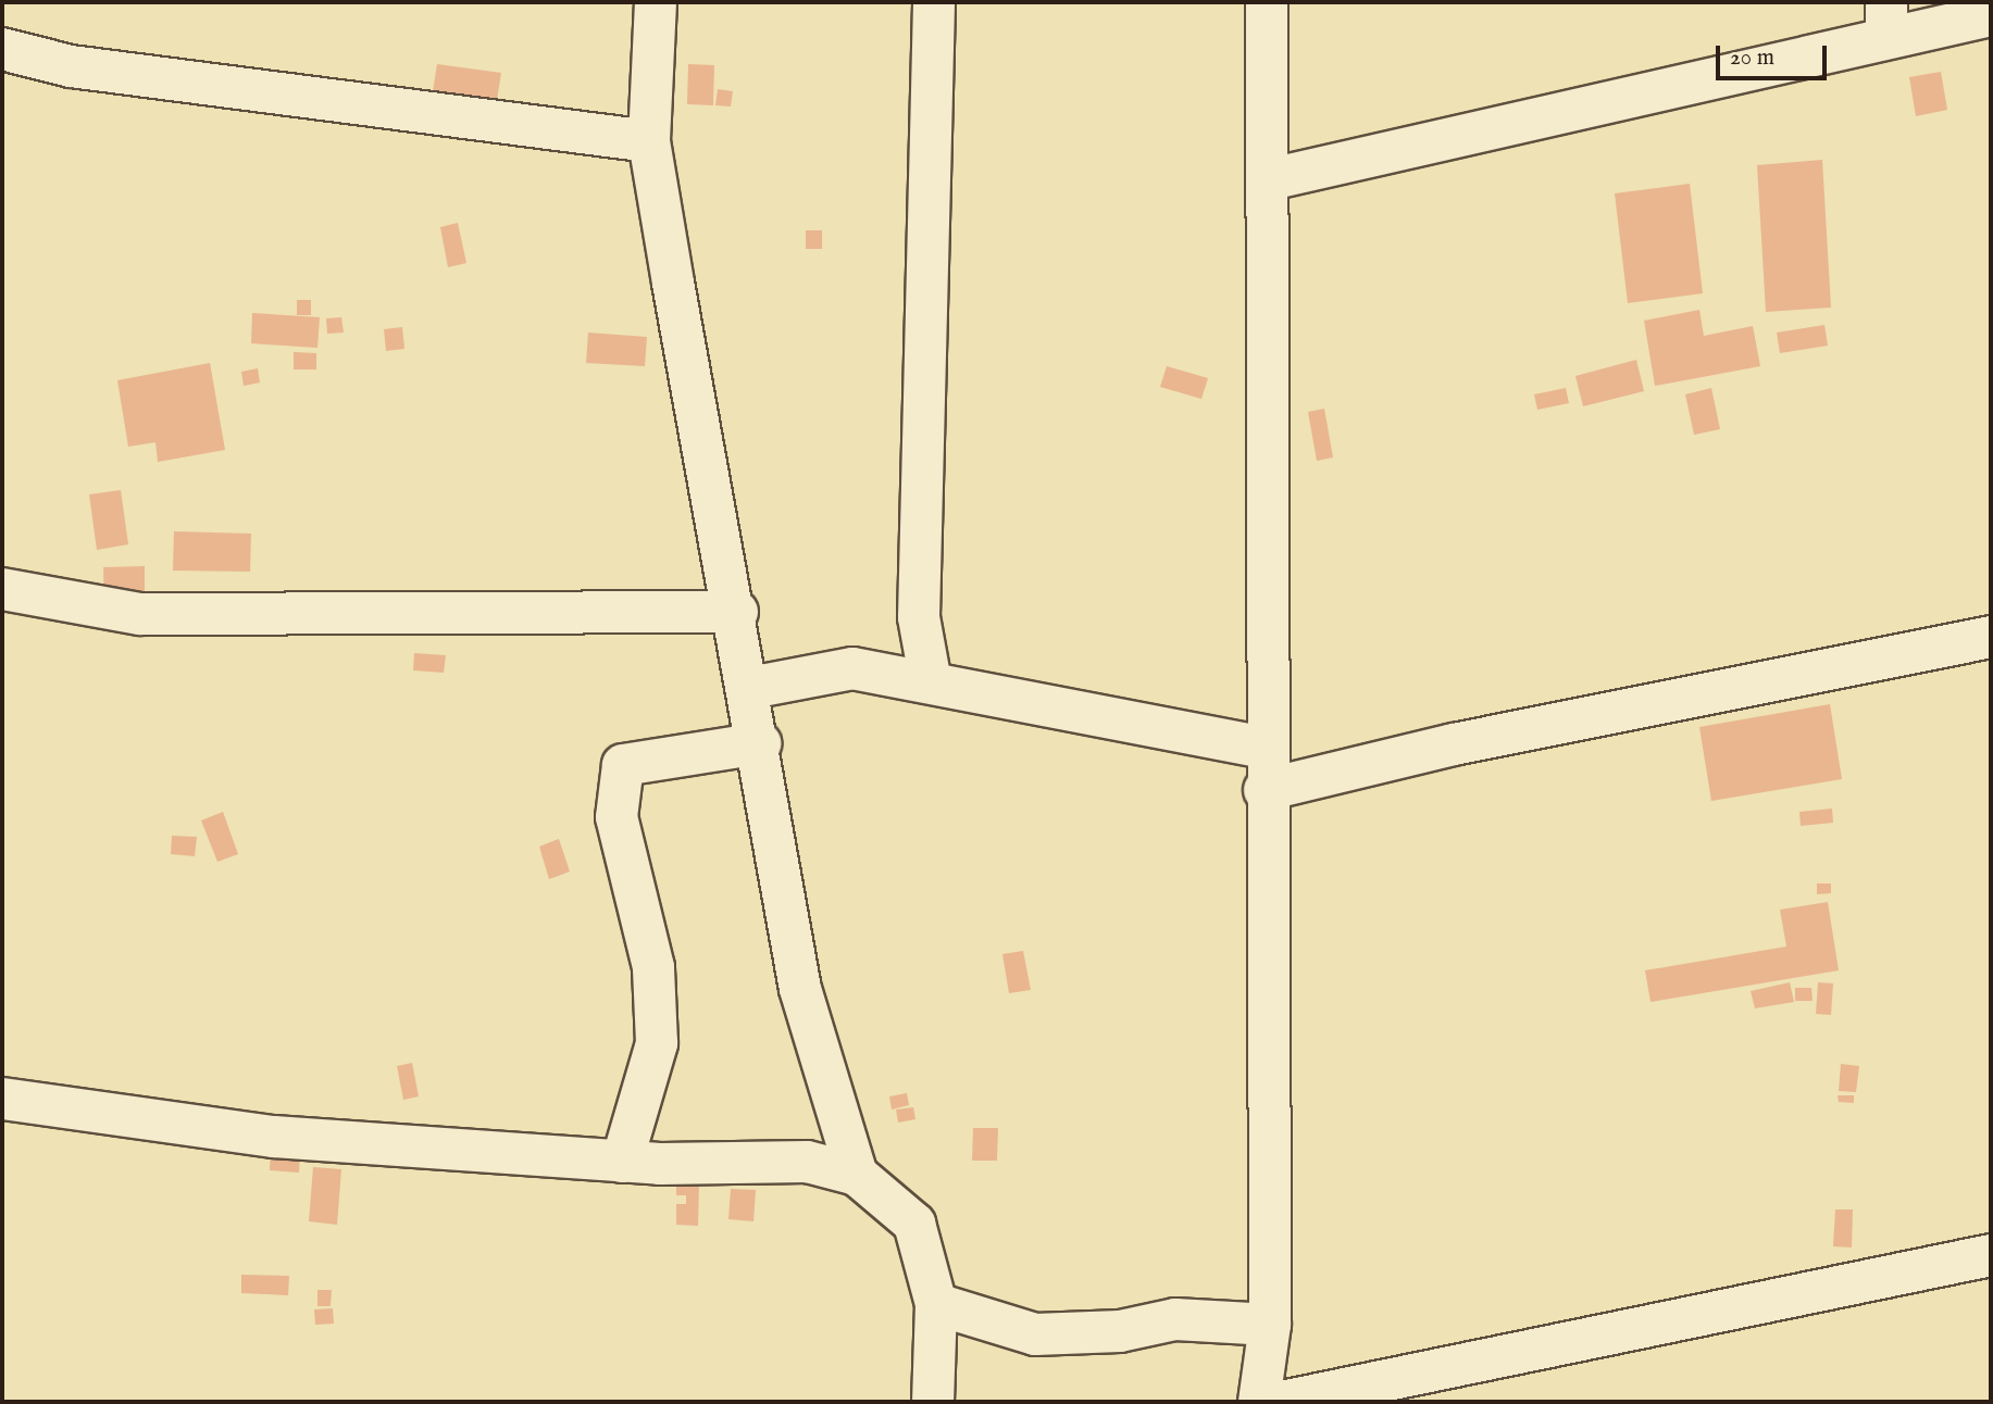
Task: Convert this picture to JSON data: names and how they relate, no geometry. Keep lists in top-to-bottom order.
{
  "scale_bar": "20 m"
}
